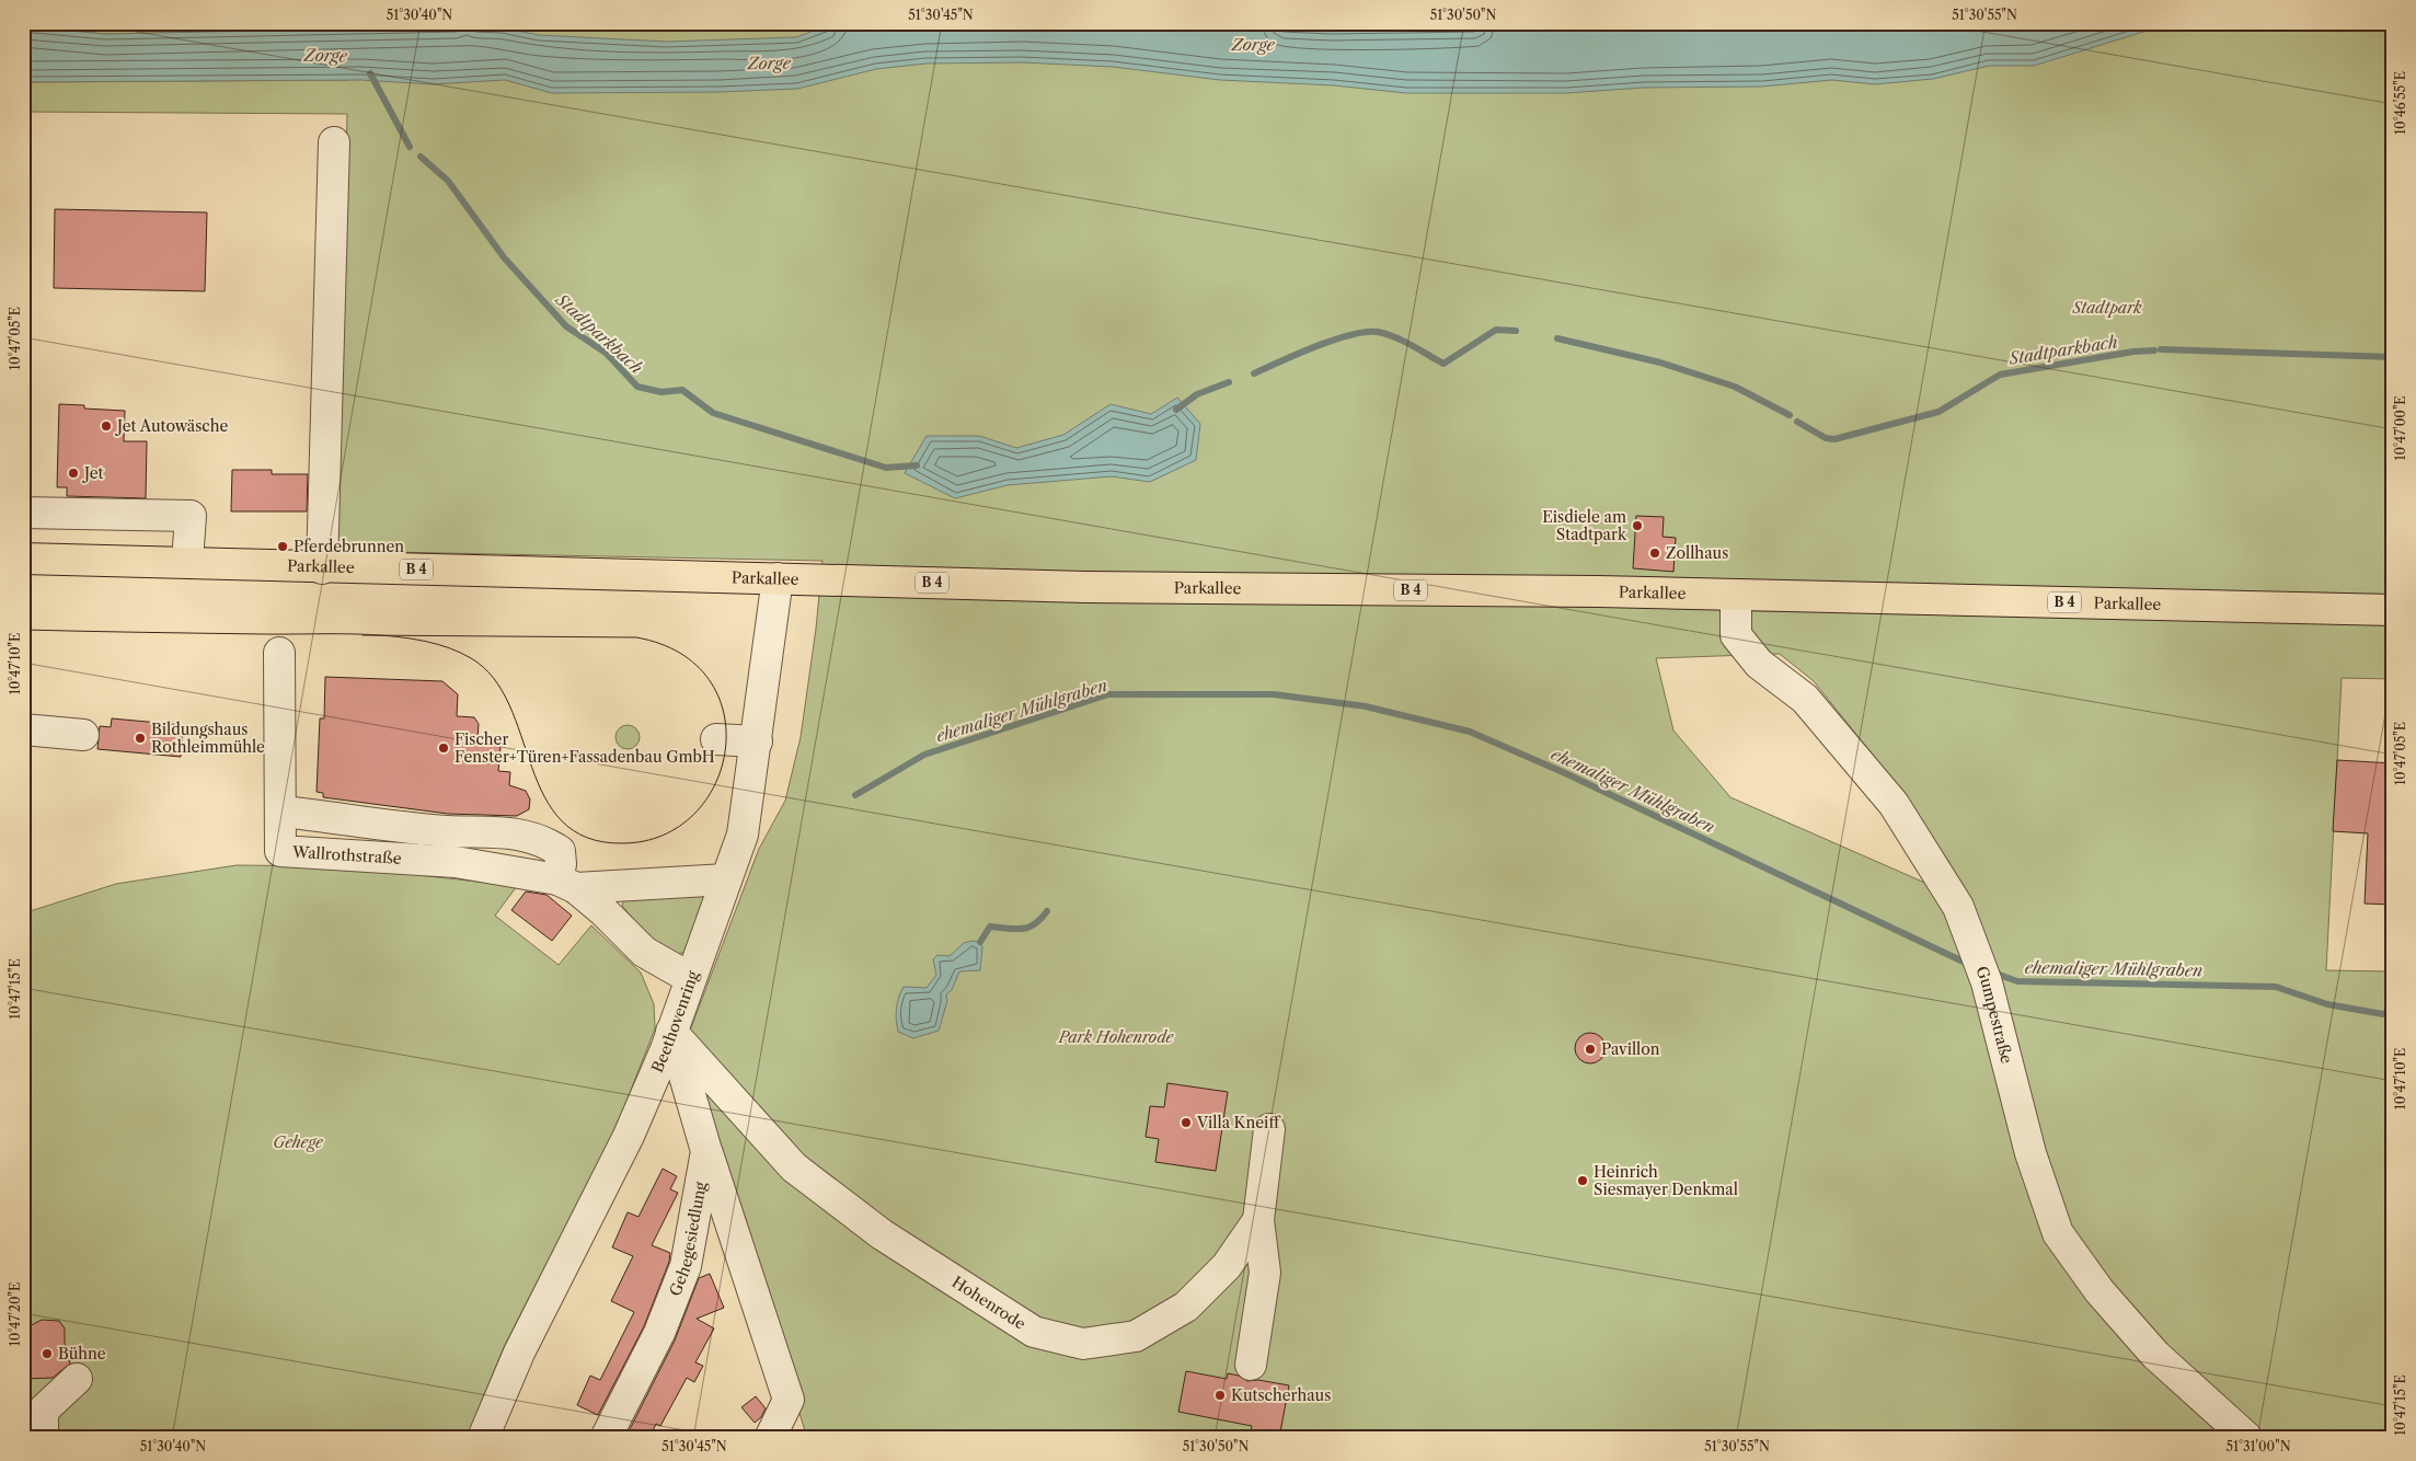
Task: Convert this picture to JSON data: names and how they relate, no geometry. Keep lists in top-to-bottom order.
{
  "streets": {
    "main road": ["Parkallee", "B 4"],
    "street": [
      "Wallrothstraße",
      "Gumpestraße",
      "Beethovenring",
      "Gehegesiedlung",
      "Hohenrode"
    ]
  },
  "crossings": [
    ["Parkallee", "Gumpestraße"],
    ["Parkallee", "Beethovenring"],
    ["Wallrothstraße", "Beethovenring"],
    ["Beethovenring", "Gehegesiedlung"],
    ["Beethovenring", "Hohenrode"],
    ["Gehegesiedlung", "Hohenrode"]
  ],
  "water": ["Zorge", "Stadtparkbach", "ehemaliger Mühlgraben"],
  "parks": ["Stadtpark", "Park Hohenrode", "Gehege"],
  "places": [
    "Jet Autowäsche",
    "Jet",
    "Eisdiele am Stadtpark",
    "Pferdebrunnen",
    "Zollhaus",
    "Bildungshaus Rothleimmühle",
    "Fischer Fenster+Türen+Fassadenbau GmbH",
    "Pavillon",
    "Villa Kneiff",
    "Heinrich Siesmayer Denkmal",
    "Bühne",
    "Kutscherhaus"
  ],
  "coordinates": [
    "51°30'40\"N",
    "51°30'45\"N",
    "51°30'50\"N",
    "51°30'55\"N",
    "10°46'55\"E",
    "10°47'05\"E",
    "10°47'00\"E",
    "10°47'10\"E",
    "10°47'15\"E",
    "10°47'20\"E",
    "51°31'00\"N"
  ]
}
